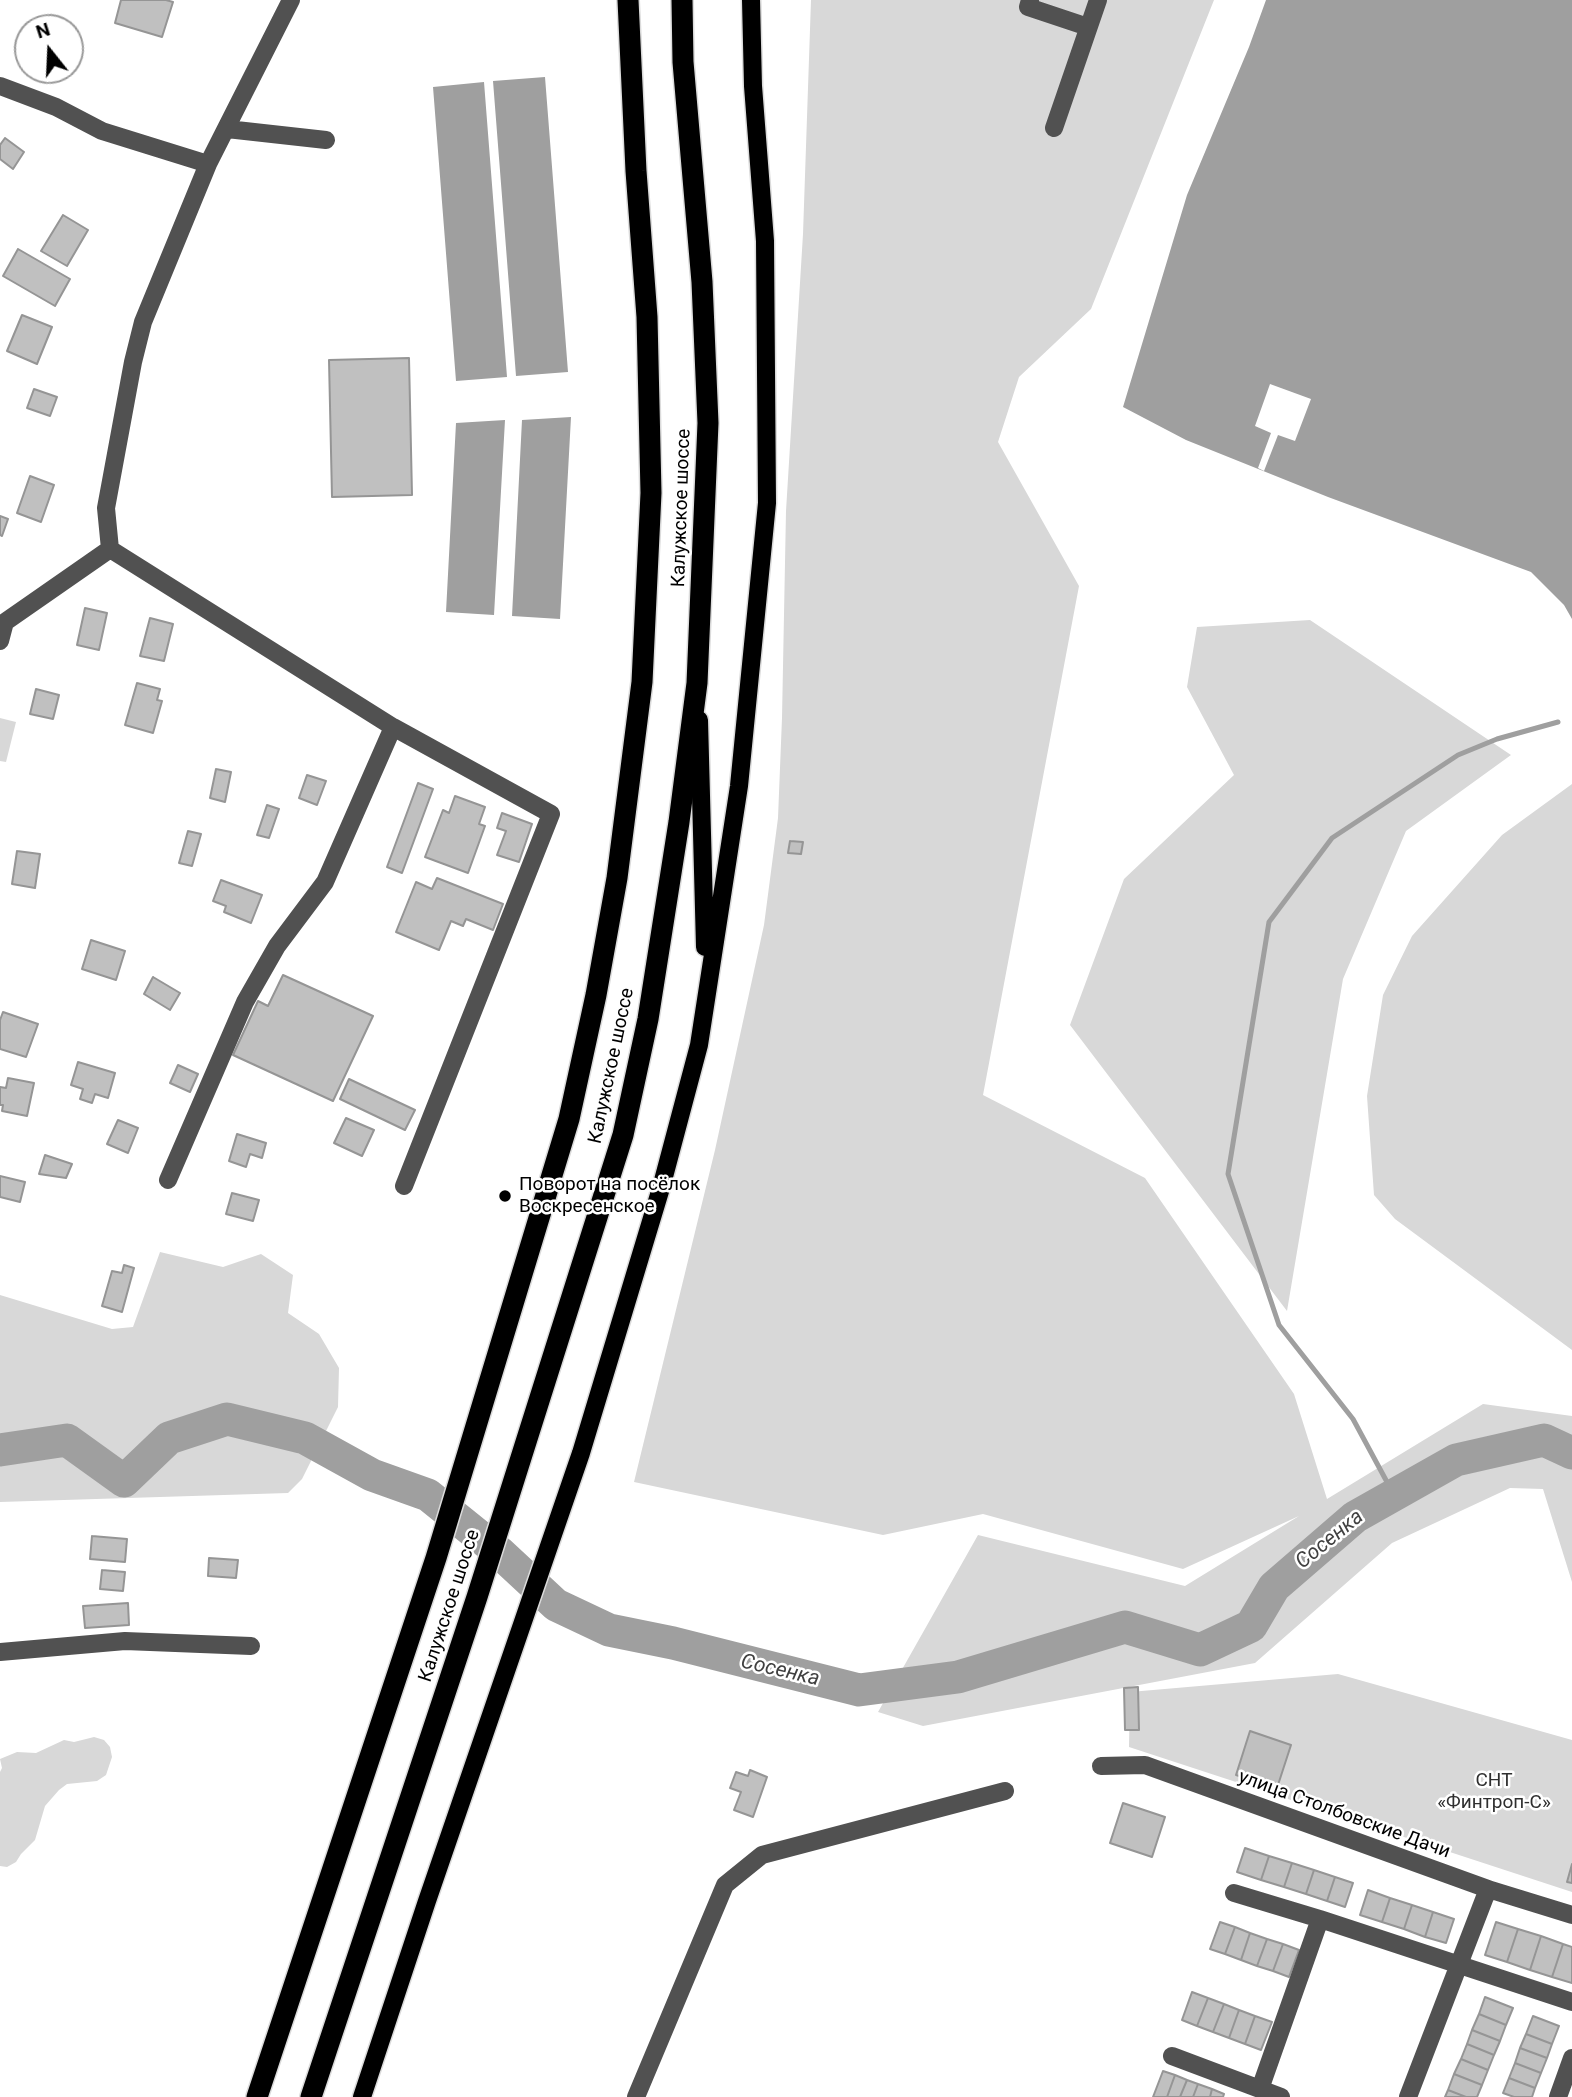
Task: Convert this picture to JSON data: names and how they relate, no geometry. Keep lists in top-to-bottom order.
{
  "streets": {
    "highway": ["Калужское шоссе"],
    "street": ["улица Столбовские Дачи"]
  },
  "water": ["Сосенка"],
  "parks": ["СНТ «Финтроп-С»"],
  "places": ["Поворот на посёлок Воскресенское"],
  "north": "top"
}
